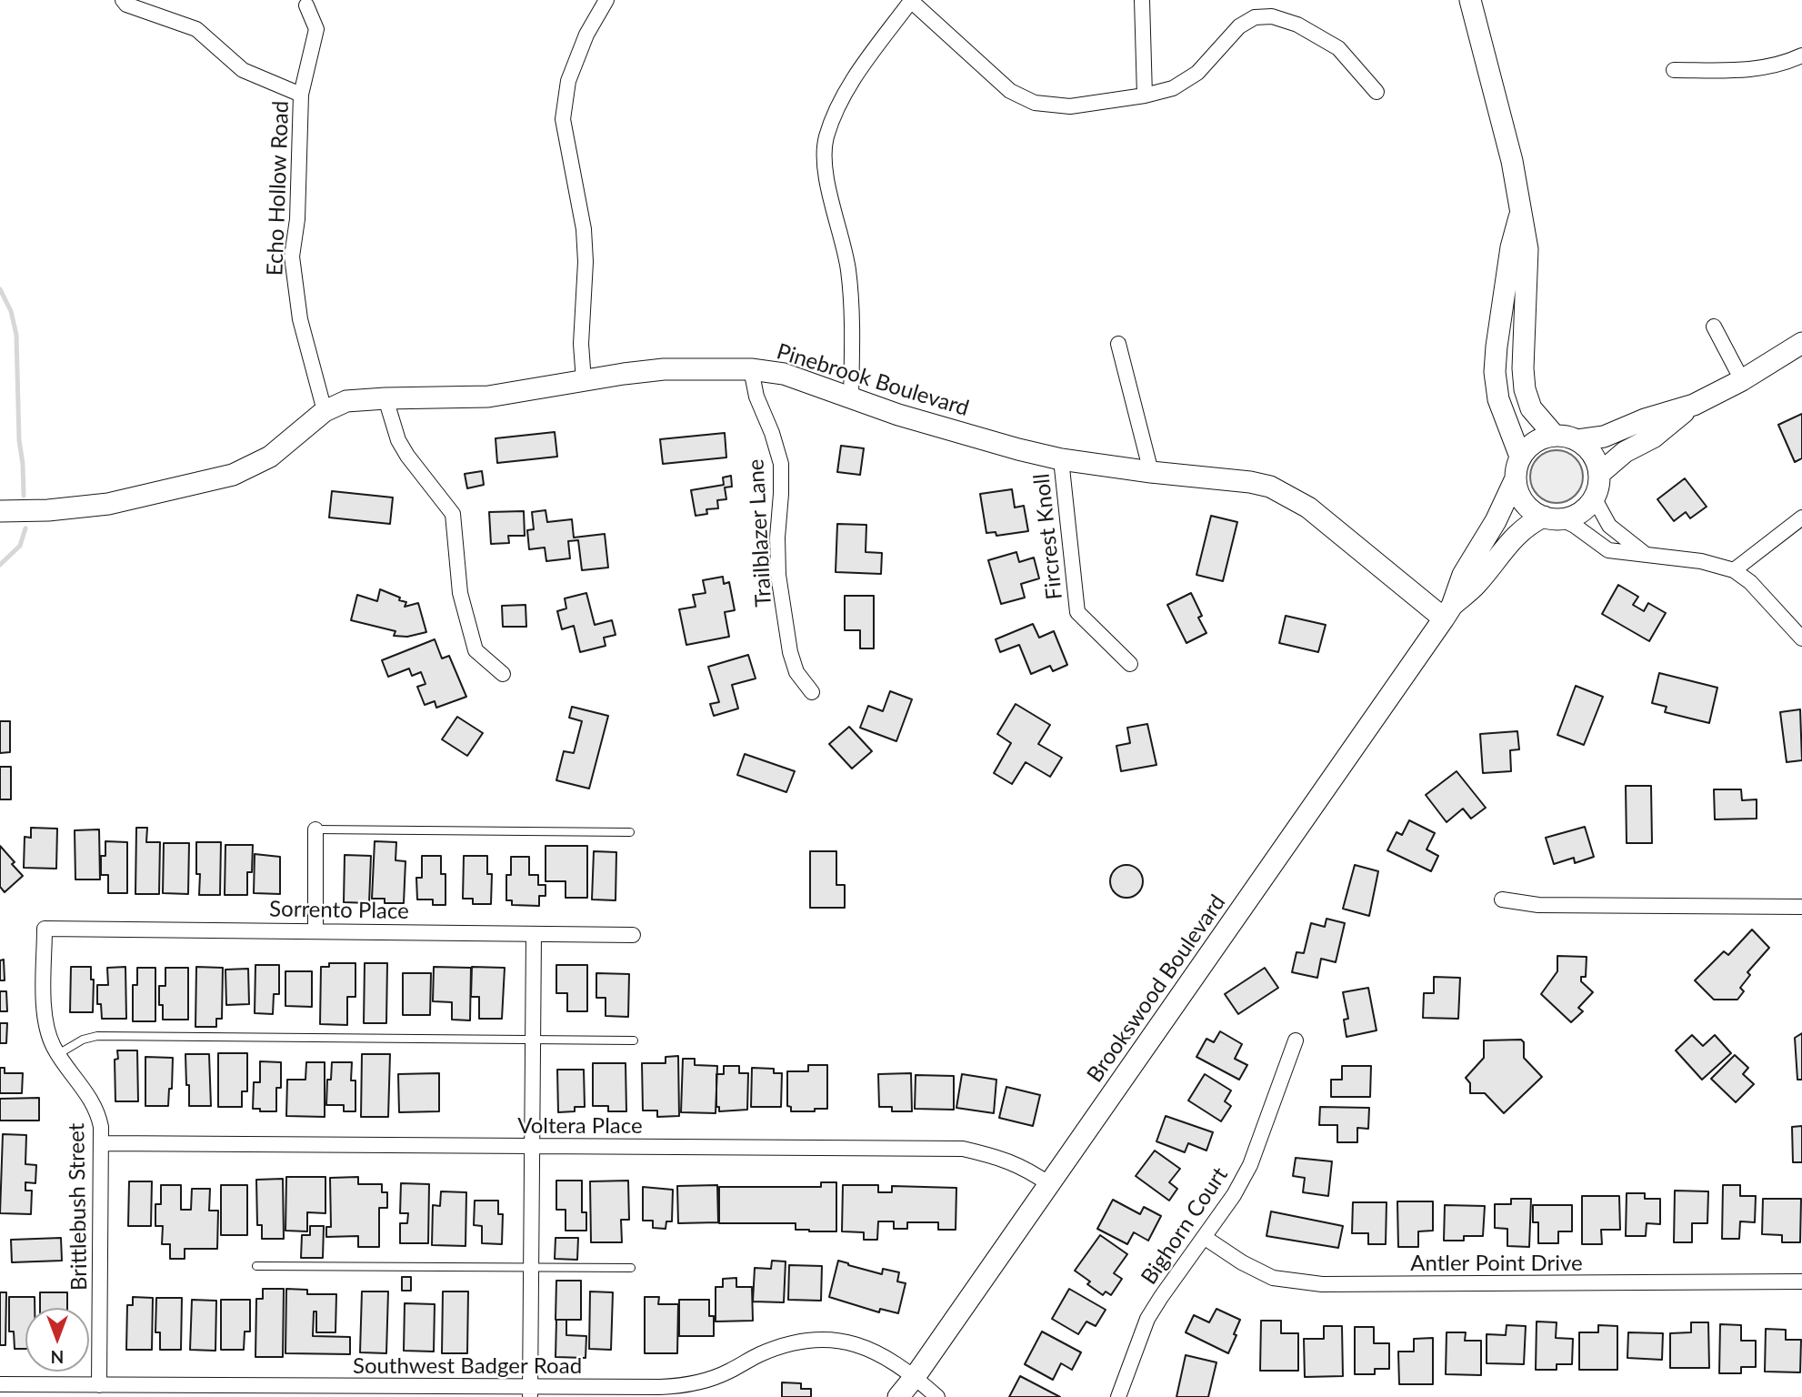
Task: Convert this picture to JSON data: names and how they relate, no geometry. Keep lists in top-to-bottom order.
{
  "streets": {
    "main road": ["Pinebrook Boulevard", "Brookswood Boulevard"],
    "street": [
      "Echo Hollow Road",
      "Trailblazer Lane",
      "Fircrest Knoll",
      "Sorrento Place",
      "Voltera Place",
      "Brittlebush Street",
      "Bighorn Court",
      "Antler Point Drive",
      "Southwest Badger Road"
    ]
  },
  "crossings": [
    ["Echo Hollow Road", "Pinebrook Boulevard"],
    ["Pinebrook Boulevard", "Trailblazer Lane"],
    ["Pinebrook Boulevard", "Fircrest Knoll"],
    ["Pinebrook Boulevard", "Brookswood Boulevard"],
    ["Sorrento Place", "Brittlebush Street"],
    ["Brookswood Boulevard", "Voltera Place"],
    ["Brookswood Boulevard", "Southwest Badger Road"],
    ["Voltera Place", "Brittlebush Street"],
    ["Brittlebush Street", "Southwest Badger Road"],
    ["Bighorn Court", "Antler Point Drive"]
  ],
  "north": "bottom"
}
